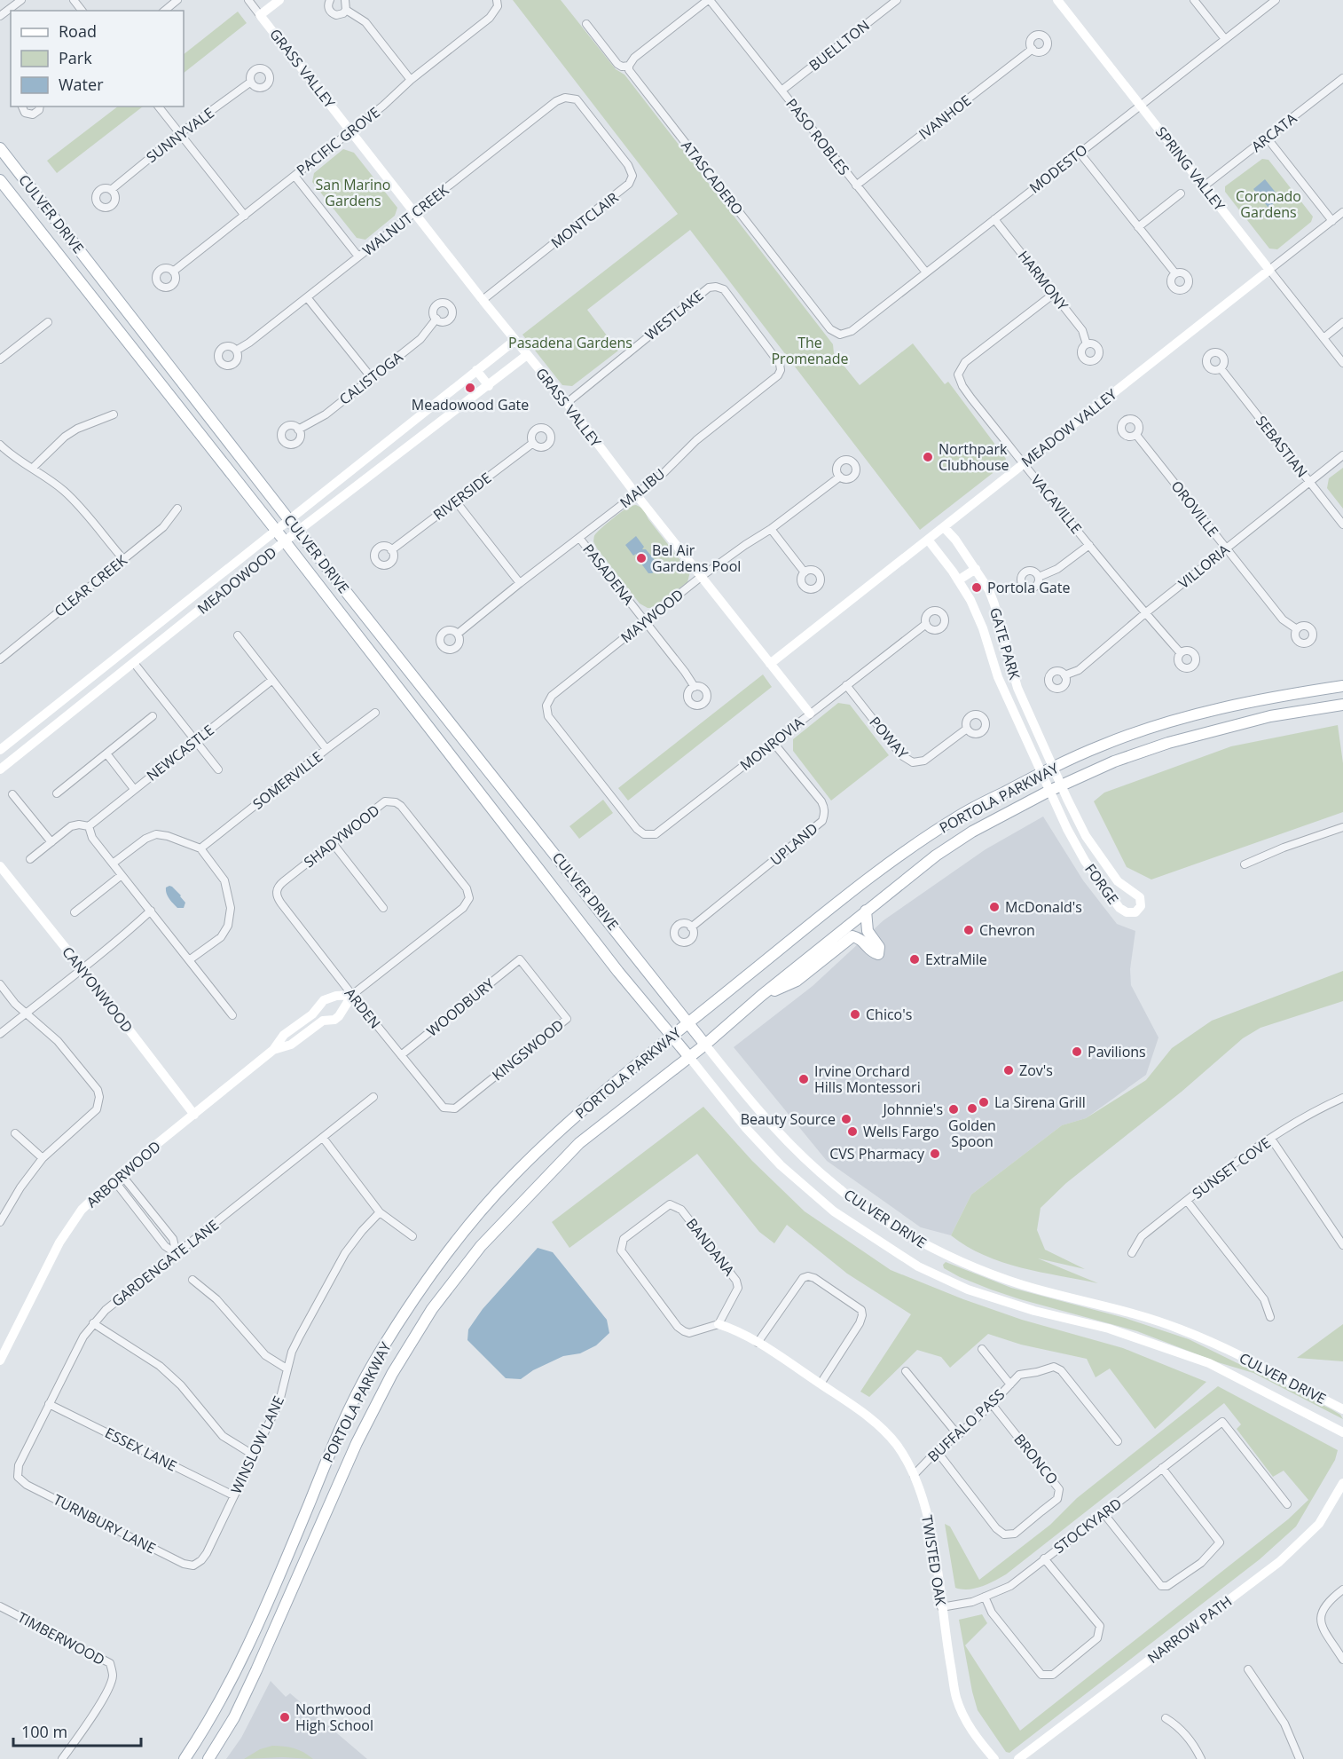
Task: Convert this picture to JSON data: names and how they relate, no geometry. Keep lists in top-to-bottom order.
{
  "streets": {
    "main road": ["CULVER DRIVE", "PORTOLA PARKWAY"],
    "street": [
      "BUELLTON",
      "GRASS VALLEY",
      "IVANHOE",
      "ARCATA",
      "SUNNYVALE",
      "PASO ROBLES",
      "PACIFIC GROVE",
      "MODESTO",
      "SPRING VALLEY",
      "ATASCADERO",
      "WALNUT CREEK",
      "MONTCLAIR",
      "HARMONY",
      "WESTLAKE",
      "CALISTOGA",
      "MEADOW VALLEY",
      "SEBASTIAN",
      "MALIBU",
      "RIVERSIDE",
      "VACAVILLE",
      "OROVILLE",
      "VILLORIA",
      "PASADENA",
      "MEADOWOOD",
      "CLEAR CREEK",
      "MAYWOOD",
      "GATE PARK",
      "POWAY",
      "MONROVIA",
      "NEWCASTLE",
      "SOMERVILLE",
      "SHADYWOOD",
      "UPLAND",
      "FORGE",
      "CANYONWOOD",
      "WOODBURY",
      "ARDEN",
      "KINGSWOOD",
      "SUNSET COVE",
      "ARBORWOOD",
      "BANDANA",
      "GARDENGATE LANE",
      "BUFFALO PASS",
      "WINSLOW LANE",
      "ESSEX LANE",
      "BRONCO",
      "TURNBURY LANE",
      "STOCKYARD",
      "TWISTED OAK",
      "NARROW PATH",
      "TIMBERWOOD"
    ]
  },
  "crossings": [
    ["BUELLTON", "PASO ROBLES"],
    ["GRASS VALLEY", "PACIFIC GROVE"],
    ["GRASS VALLEY", "WALNUT CREEK"],
    ["GRASS VALLEY", "MONTCLAIR"],
    ["GRASS VALLEY", "WESTLAKE"],
    ["GRASS VALLEY", "MEADOW VALLEY"],
    ["GRASS VALLEY", "MALIBU"],
    ["GRASS VALLEY", "MEADOWOOD"],
    ["GRASS VALLEY", "MAYWOOD"],
    ["GRASS VALLEY", "MONROVIA"],
    ["IVANHOE", "PASO ROBLES"],
    ["ARCATA", "SPRING VALLEY"],
    ["PASO ROBLES", "MODESTO"],
    ["MODESTO", "SPRING VALLEY"],
    ["MODESTO", "ATASCADERO"],
    ["MODESTO", "HARMONY"],
    ["SPRING VALLEY", "MEADOW VALLEY"],
    ["CULVER DRIVE", "MEADOWOOD"],
    ["CULVER DRIVE", "PORTOLA PARKWAY"],
    ["WALNUT CREEK", "MONTCLAIR"],
    ["HARMONY", "VACAVILLE"],
    ["WESTLAKE", "MALIBU"],
    ["MEADOW VALLEY", "VACAVILLE"],
    ["MEADOW VALLEY", "GATE PARK"],
    ["SEBASTIAN", "VILLORIA"],
    ["MALIBU", "PASADENA"],
    ["VACAVILLE", "VILLORIA"],
    ["OROVILLE", "VILLORIA"],
    ["PASADENA", "MAYWOOD"],
    ["MAYWOOD", "MONROVIA"],
    ["GATE PARK", "PORTOLA PARKWAY"],
    ["GATE PARK", "FORGE"],
    ["POWAY", "MONROVIA"],
    ["MONROVIA", "UPLAND"],
    ["PORTOLA PARKWAY", "FORGE"],
    ["SHADYWOOD", "ARDEN"],
    ["SHADYWOOD", "ARBORWOOD"],
    ["CANYONWOOD", "ARBORWOOD"],
    ["WOODBURY", "ARDEN"],
    ["WOODBURY", "KINGSWOOD"],
    ["ARDEN", "KINGSWOOD"],
    ["ARDEN", "ARBORWOOD"],
    ["BANDANA", "TWISTED OAK"],
    ["GARDENGATE LANE", "ESSEX LANE"],
    ["GARDENGATE LANE", "TURNBURY LANE"],
    ["BUFFALO PASS", "BRONCO"],
    ["BUFFALO PASS", "TWISTED OAK"],
    ["WINSLOW LANE", "ESSEX LANE"],
    ["WINSLOW LANE", "TURNBURY LANE"],
    ["STOCKYARD", "TWISTED OAK"]
  ],
  "parks": [
    "San Marino Gardens",
    "Coronado Gardens",
    "Pasadena Gardens",
    "The Promenade"
  ],
  "places": [
    "Meadowood Gate",
    "Northpark Clubhouse",
    "Bel Air Gardens Pool",
    "Portola Gate",
    "McDonald's",
    "Chevron",
    "ExtraMile",
    "Chico's",
    "Pavilions",
    "Zov's",
    "Irvine Orchard Hills Montessori",
    "La Sirena Grill",
    "Golden Spoon",
    "Johnnie's",
    "Beauty Source",
    "Wells Fargo",
    "CVS Pharmacy",
    "Northwood High School"
  ],
  "legend": ["Road", "Park", "Water"],
  "scale_bar": "100 m"
}
